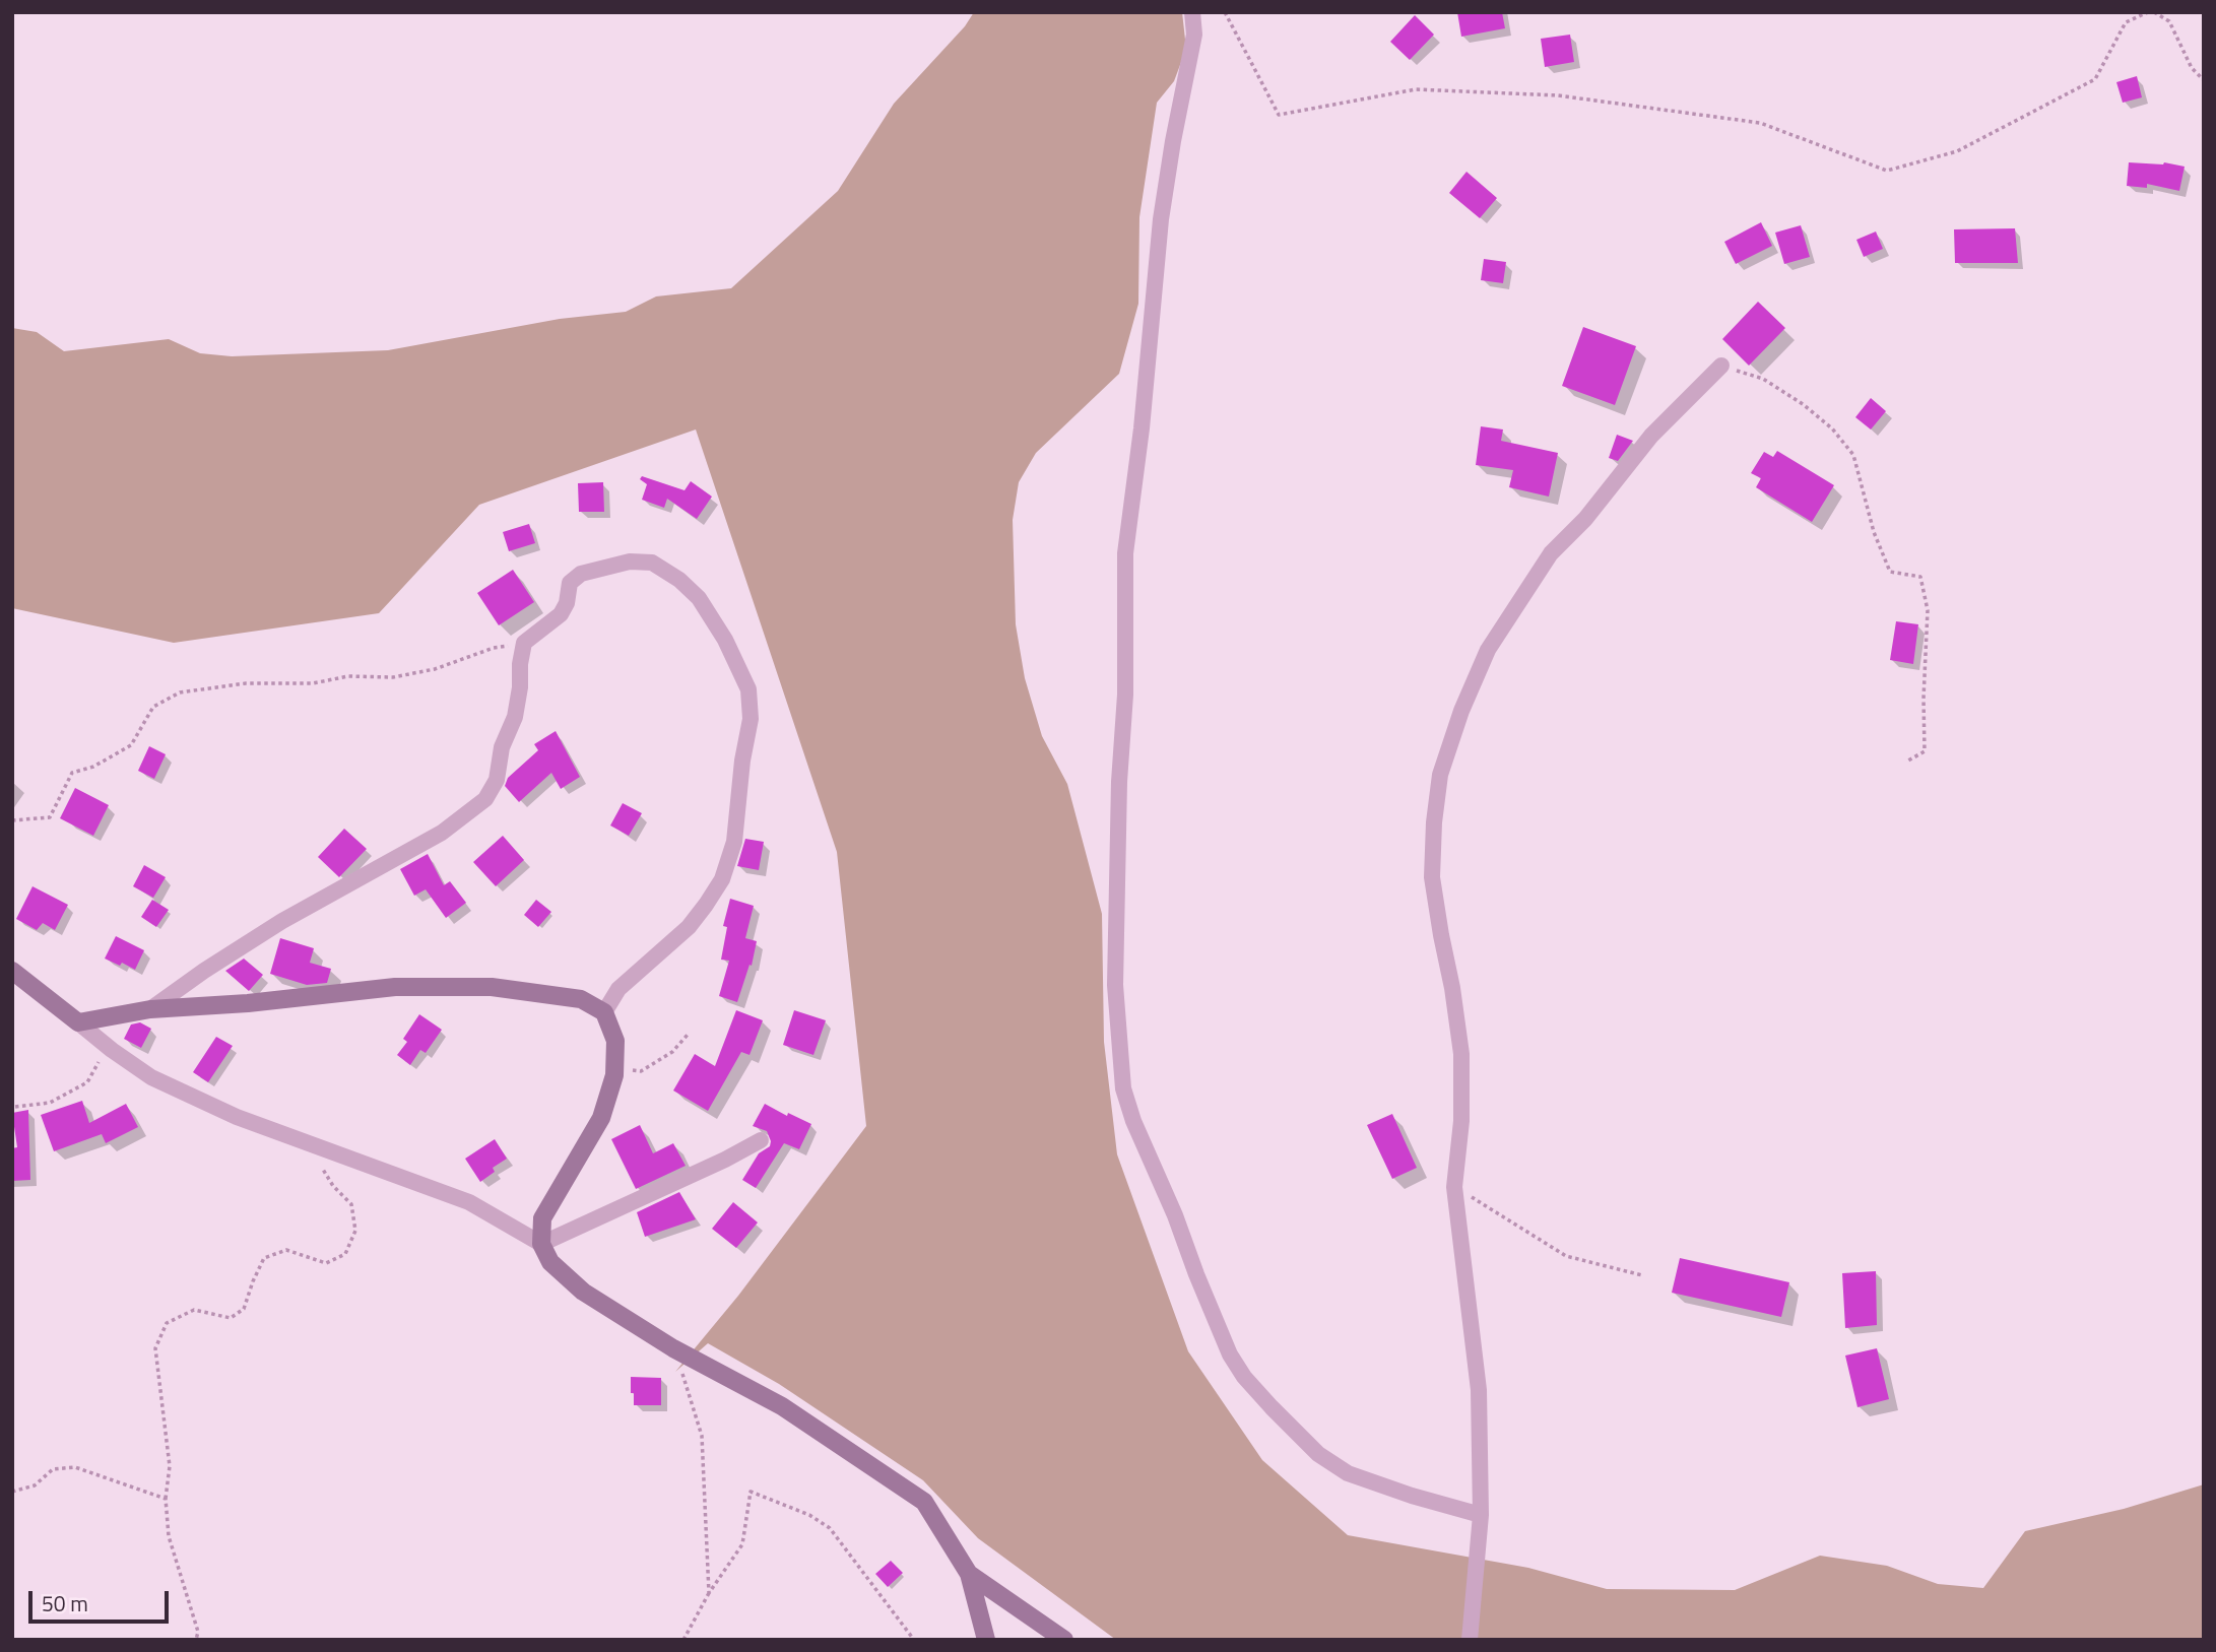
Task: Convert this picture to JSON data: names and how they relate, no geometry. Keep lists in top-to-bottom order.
{
  "scale_bar": "50 m"
}
